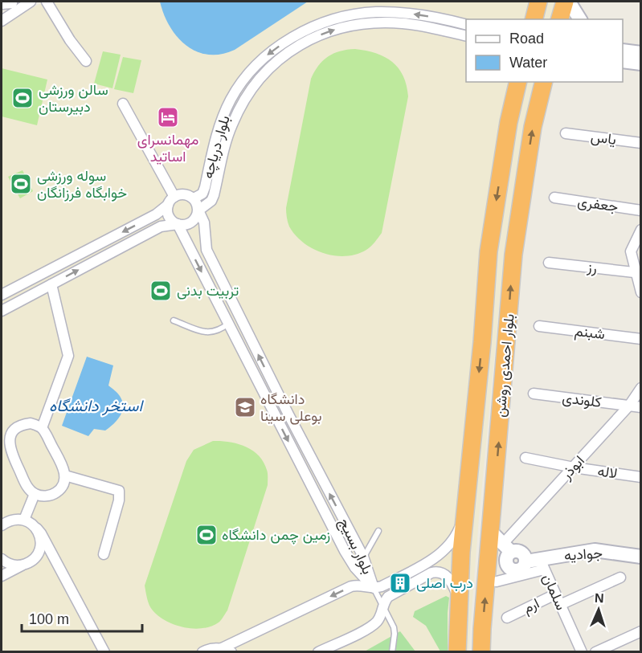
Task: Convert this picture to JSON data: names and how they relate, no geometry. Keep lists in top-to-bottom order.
{
  "streets": {
    "highway": ["بلوار احمدی روشن"],
    "main road": ["جوادیه"],
    "street": [
      "یاس",
      "بلوار دریاچه",
      "جعفری",
      "رز",
      "شبنم",
      "کلوندی",
      "ابوذر",
      "لاله",
      "بلوار بسیج",
      "سلمان",
      "ارم"
    ]
  },
  "crossings": [
    ["بلوار دریاچه", "بلوار بسیج"],
    ["کلوندی", "ابوذر"],
    ["ابوذر", "لاله"],
    ["جوادیه", "سلمان"],
    ["سلمان", "ارم"]
  ],
  "water": ["استخر دانشگاه"],
  "places": {
    "sports": [
      "سالن ورزشی دبیرستان",
      "سوله ورزشی خوابگاه فرزانگان",
      "تربیت بدنی",
      "زمین چمن دانشگاه"
    ],
    "hotel": ["مهمانسرای اساتید"],
    "school or university": ["دانشگاه بوعلی سینا"],
    "building": ["درب اصلی"]
  },
  "legend": ["Road", "Water"],
  "scale_bar": "100 m",
  "north": "top"
}
